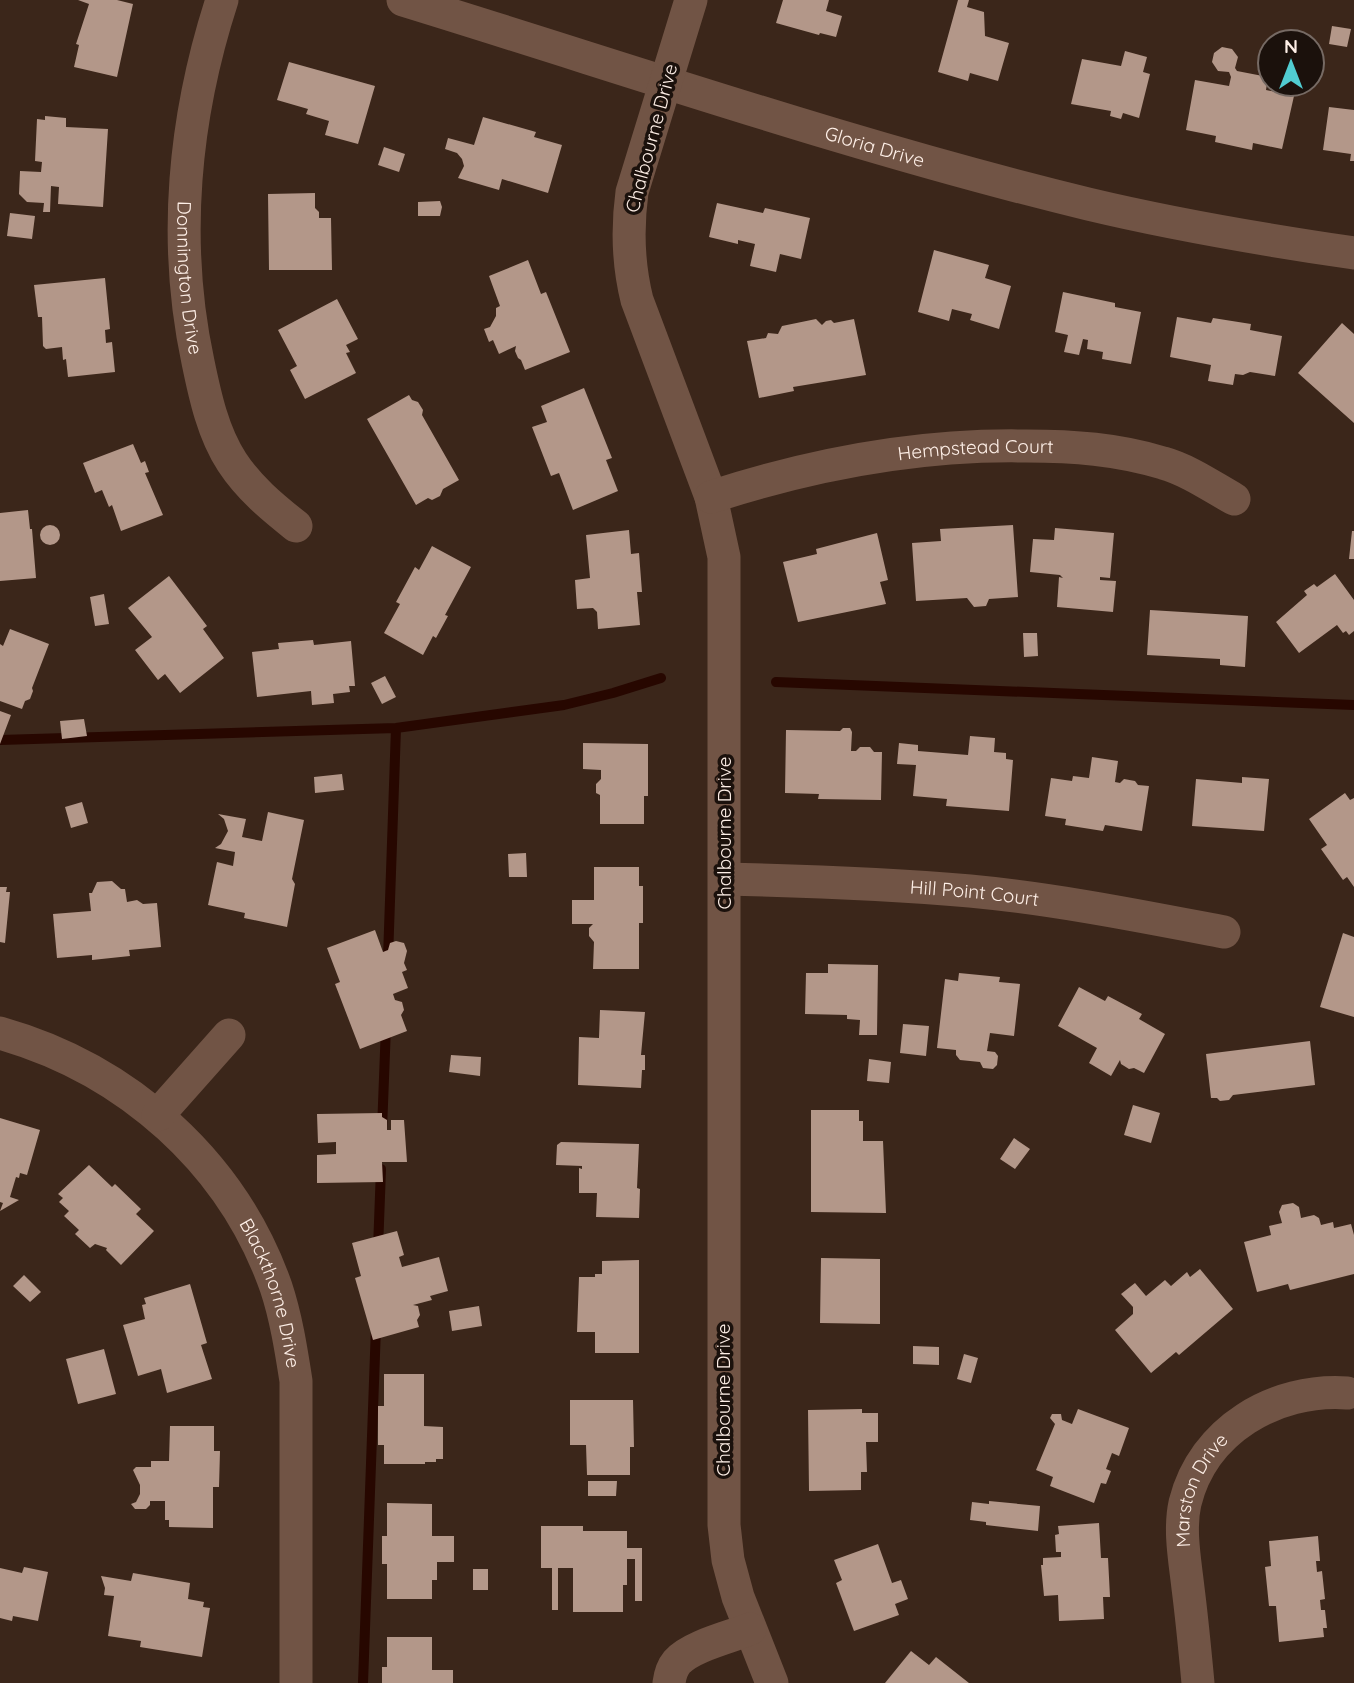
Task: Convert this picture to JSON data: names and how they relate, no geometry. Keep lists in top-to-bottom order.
{
  "streets": {
    "street": [
      "Chalbourne Drive",
      "Gloria Drive",
      "Donnington Drive",
      "Hempstead Court",
      "Hill Point Court",
      "Blackthorne Drive",
      "Marston Drive"
    ]
  },
  "crossings": [
    ["Chalbourne Drive", "Gloria Drive"],
    ["Chalbourne Drive", "Hempstead Court"],
    ["Chalbourne Drive", "Hill Point Court"]
  ],
  "north": "top"
}
